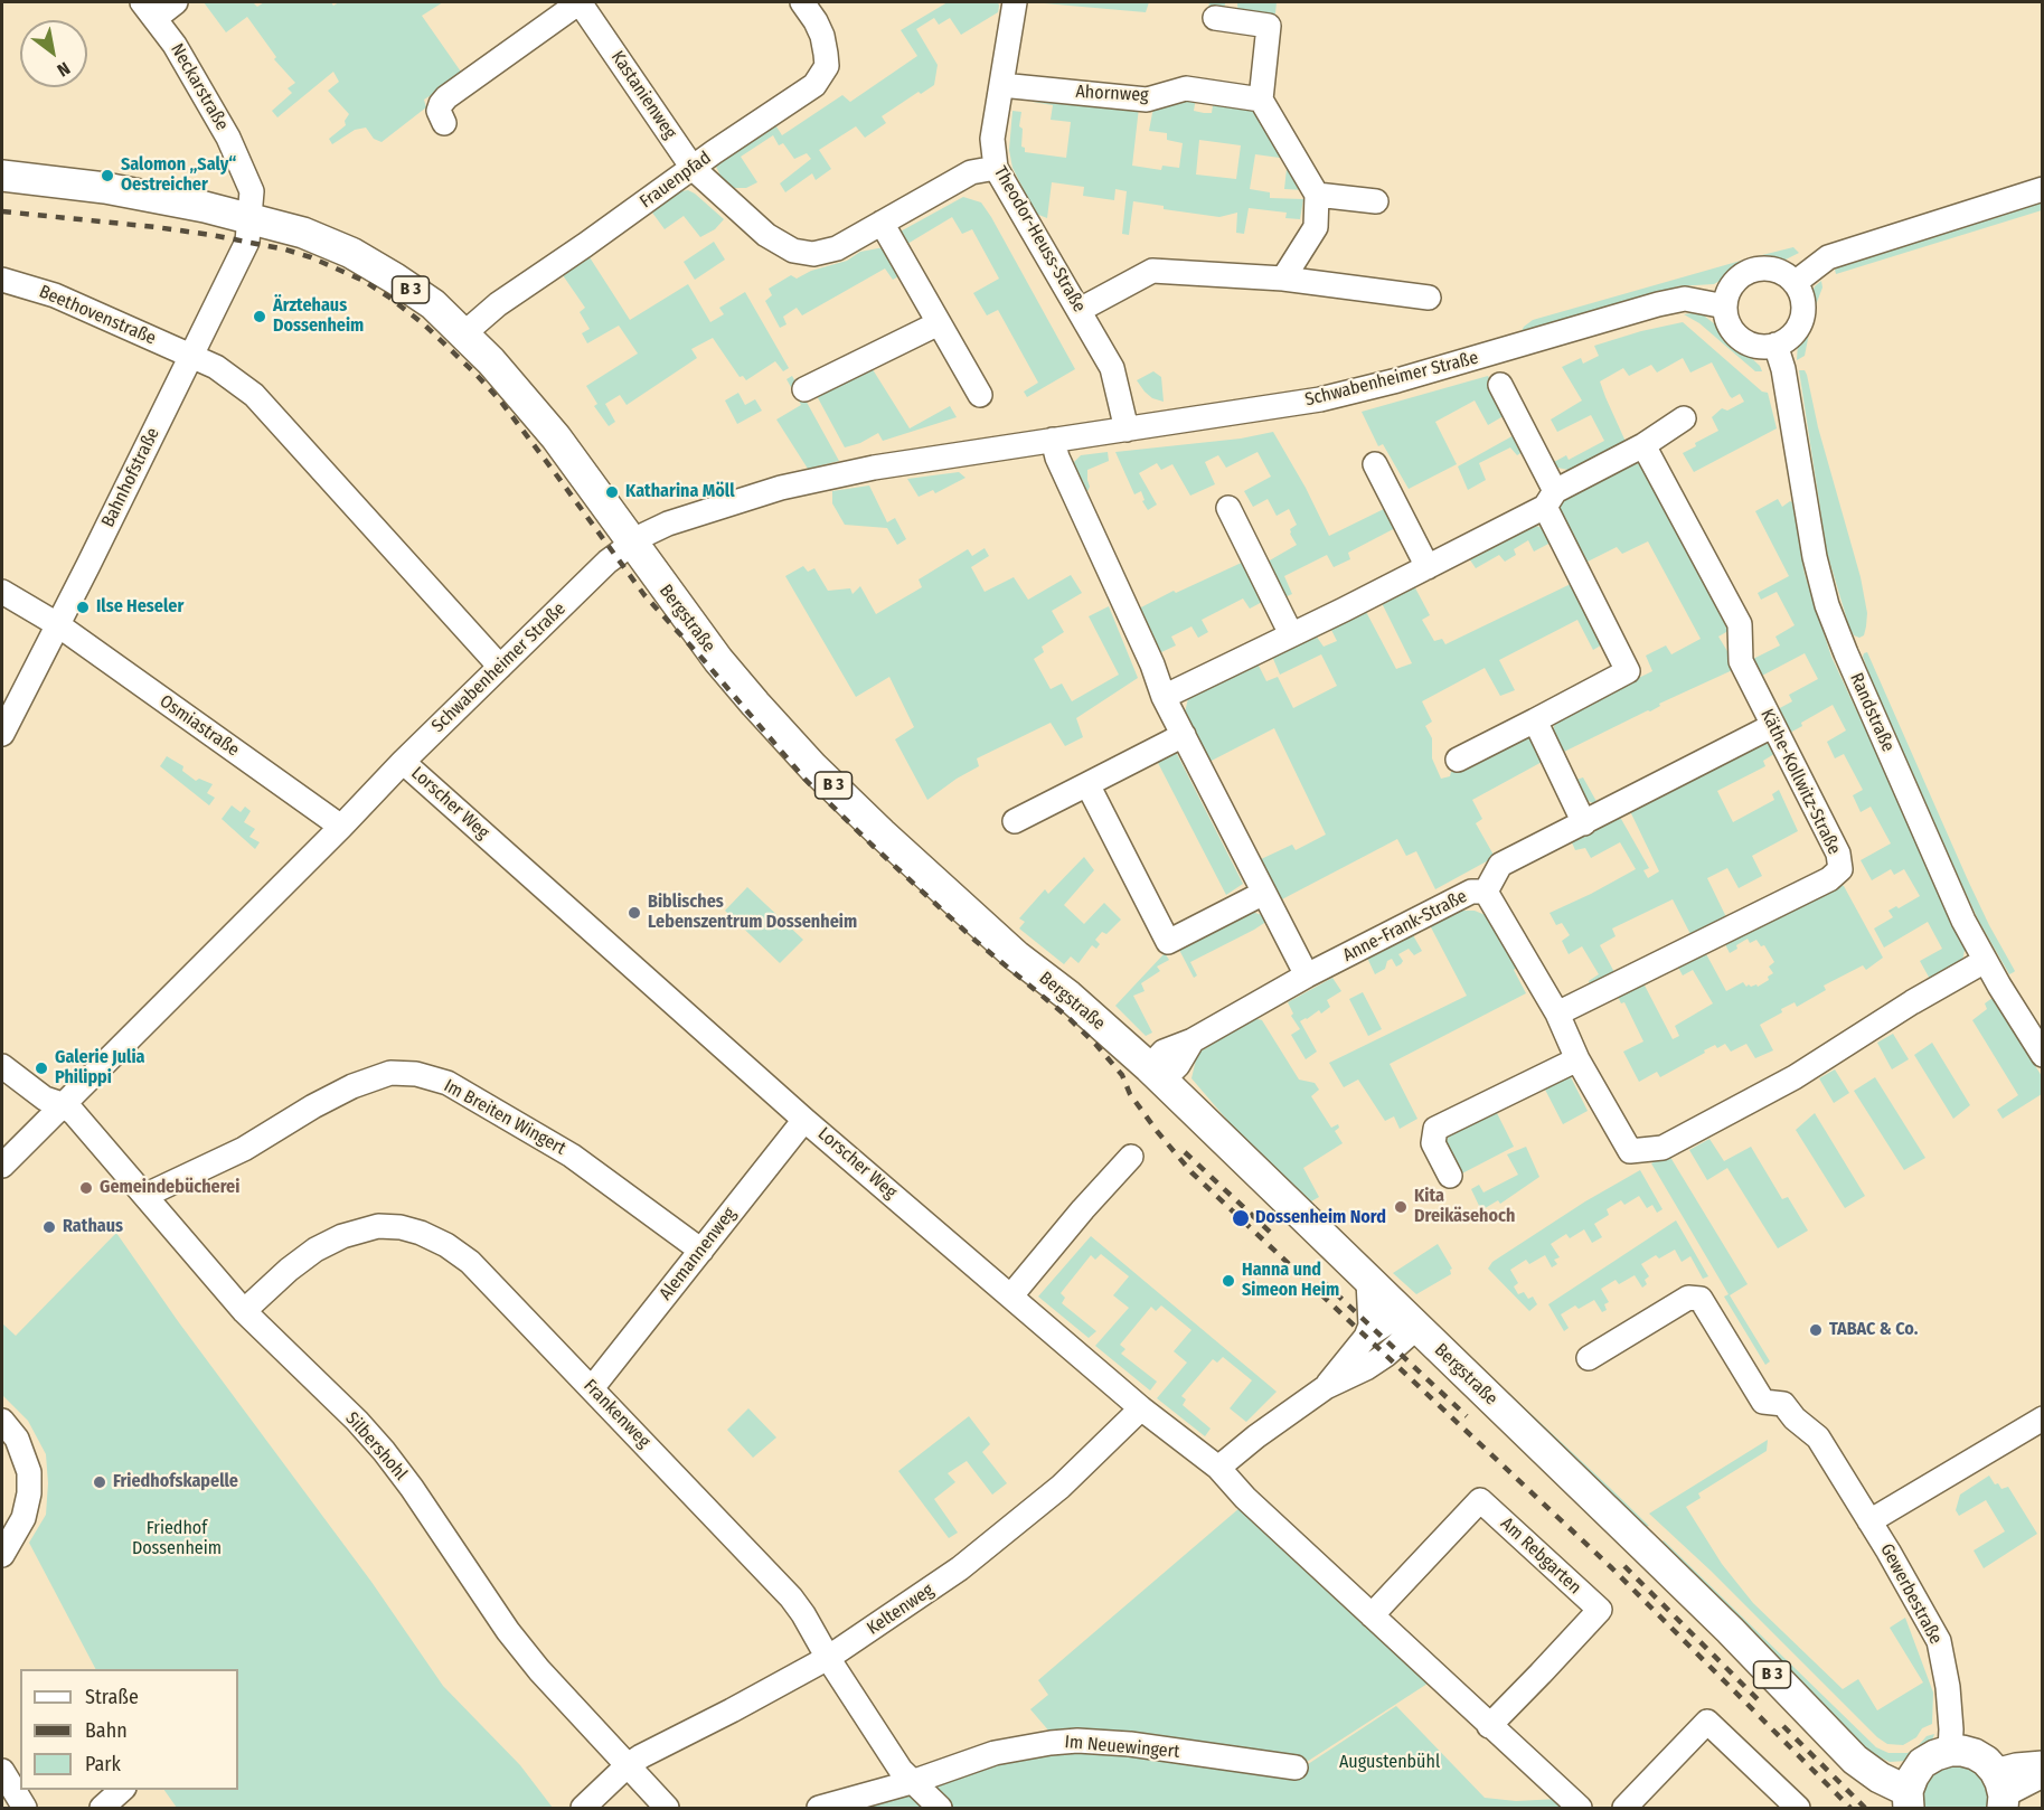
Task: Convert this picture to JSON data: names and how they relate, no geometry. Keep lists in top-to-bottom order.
{
  "streets": {
    "main road": ["B 3", "Bergstraße"],
    "street": [
      "Neckarstraße",
      "Ahornweg",
      "Kastanienweg",
      "Frauenpfad",
      "Theodor-Heuss-Straße",
      "Beethovenstraße",
      "Schwabenheimer Straße",
      "Bahnhofstraße",
      "Randstraße",
      "Osmiastraße",
      "Käthe-Kollwitz-Straße",
      "Lorscher Weg",
      "Anne-Frank-Straße",
      "Im Breiten Wingert",
      "Alemannenweg",
      "Frankenweg",
      "Silbershohl",
      "Am Rebgarten",
      "Gewerbestraße",
      "Keltenweg",
      "Im Neuewingert"
    ]
  },
  "crossings": [
    ["Neckarstraße", "B 3"],
    ["Neckarstraße", "Bahnhofstraße"],
    ["Neckarstraße", "Bergstraße"],
    ["Ahornweg", "Theodor-Heuss-Straße"],
    ["Kastanienweg", "Frauenpfad"],
    ["Kastanienweg", "Theodor-Heuss-Straße"],
    ["Frauenpfad", "Bergstraße"],
    ["Theodor-Heuss-Straße", "Schwabenheimer Straße"],
    ["B 3", "Bahnhofstraße"],
    ["B 3", "Bergstraße"],
    ["B 3", "Gewerbestraße"],
    ["Beethovenstraße", "Schwabenheimer Straße"],
    ["Beethovenstraße", "Bahnhofstraße"],
    ["Schwabenheimer Straße", "Bergstraße"],
    ["Schwabenheimer Straße", "Randstraße"],
    ["Schwabenheimer Straße", "Osmiastraße"],
    ["Schwabenheimer Straße", "Lorscher Weg"],
    ["Schwabenheimer Straße", "Silbershohl"],
    ["Bahnhofstraße", "Bergstraße"],
    ["Bahnhofstraße", "Osmiastraße"],
    ["Bergstraße", "Anne-Frank-Straße"],
    ["Randstraße", "Anne-Frank-Straße"],
    ["Käthe-Kollwitz-Straße", "Anne-Frank-Straße"],
    ["Lorscher Weg", "Alemannenweg"],
    ["Lorscher Weg", "Keltenweg"],
    ["Im Breiten Wingert", "Alemannenweg"],
    ["Im Breiten Wingert", "Silbershohl"],
    ["Alemannenweg", "Frankenweg"],
    ["Frankenweg", "Silbershohl"],
    ["Frankenweg", "Keltenweg"],
    ["Frankenweg", "Im Neuewingert"],
    ["Silbershohl", "Keltenweg"]
  ],
  "parks": ["Friedhof Dossenheim", "Augustenbühl"],
  "places": [
    "Salomon „Saly“ Oestreicher",
    "Ärztehaus Dossenheim",
    "Katharina Möll",
    "Ilse Heseler",
    "Biblisches Lebenszentrum Dossenheim",
    "Galerie Julia Philippi",
    "Gemeindebücherei",
    "Kita Dreikäsehoch",
    "Dossenheim Nord",
    "Rathaus",
    "Hanna und Simeon Heim",
    "TABAC & Co.",
    "Friedhofskapelle"
  ],
  "legend": ["Straße", "Bahn", "Park"],
  "north": "bottom right"
}
